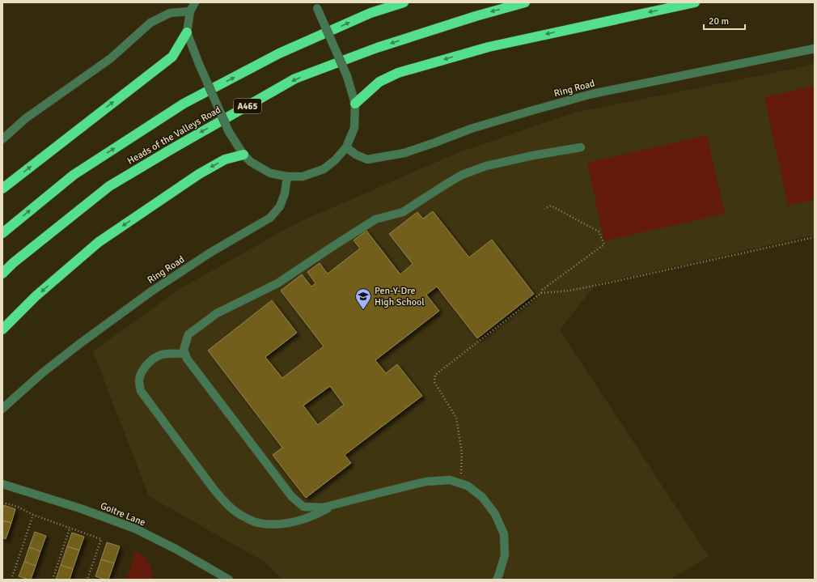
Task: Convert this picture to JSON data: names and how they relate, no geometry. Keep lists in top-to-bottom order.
{
  "streets": {
    "highway": ["A465", "Heads of the Valleys Road"],
    "street": ["Ring Road", "Goitre Lane"]
  },
  "places": {
    "school or university": ["Pen-Y-Dre High School"]
  },
  "scale_bar": "20 m"
}
